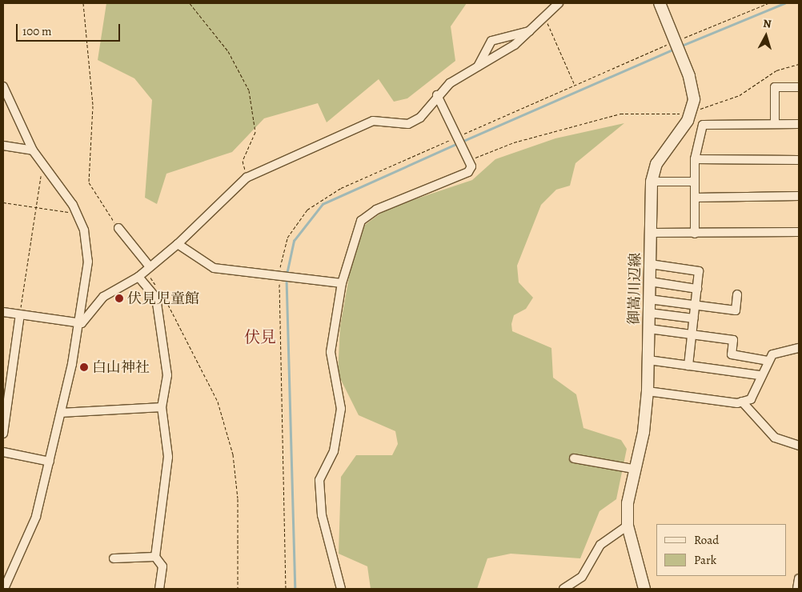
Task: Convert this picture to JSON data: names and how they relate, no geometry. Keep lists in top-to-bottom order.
{
  "streets": {
    "main road": ["御嵩川辺線"]
  },
  "districts": ["伏見"],
  "places": ["伏見児童館", "白山神社"],
  "legend": ["Road", "Park"],
  "scale_bar": "100 m",
  "north": "top"
}
